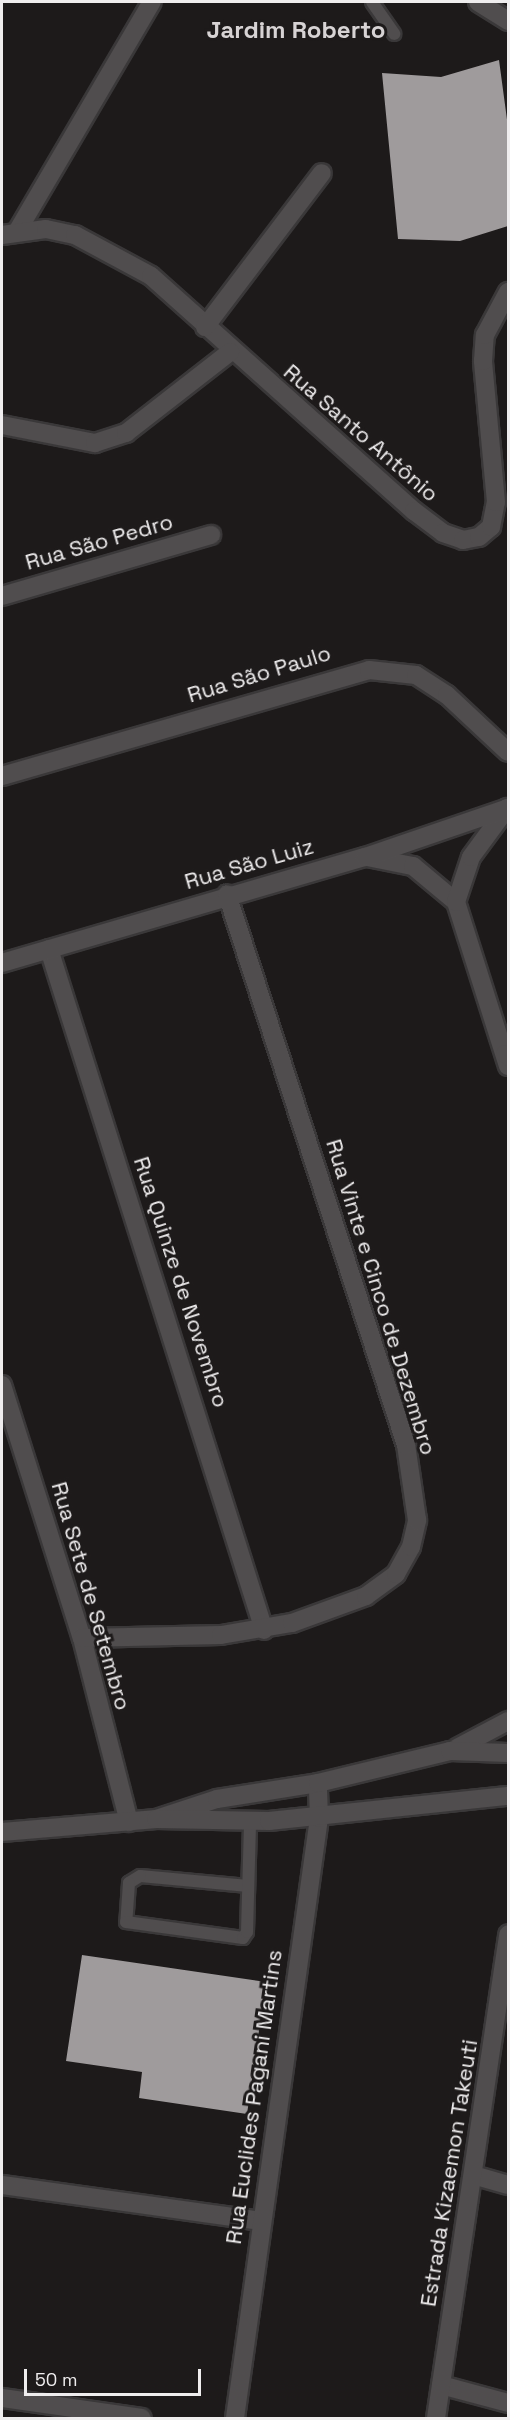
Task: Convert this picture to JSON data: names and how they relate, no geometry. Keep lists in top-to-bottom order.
{
  "streets": {
    "street": [
      "Rua Santo Antônio",
      "Rua São Pedro",
      "Rua São Paulo",
      "Rua São Luiz",
      "Rua Quinze de Novembro",
      "Rua Vinte e Cinco de Dezembro",
      "Rua Sete de Setembro",
      "Rua Euclides Pagani Martins",
      "Estrada Kizaemon Takeuti"
    ]
  },
  "crossings": [
    ["Rua São Luiz", "Rua Quinze de Novembro"],
    ["Rua São Luiz", "Rua Vinte e Cinco de Dezembro"],
    ["Rua Quinze de Novembro", "Rua Vinte e Cinco de Dezembro"],
    ["Rua Vinte e Cinco de Dezembro", "Rua Sete de Setembro"]
  ],
  "districts": ["Jardim Roberto"],
  "scale_bar": "50 m"
}
